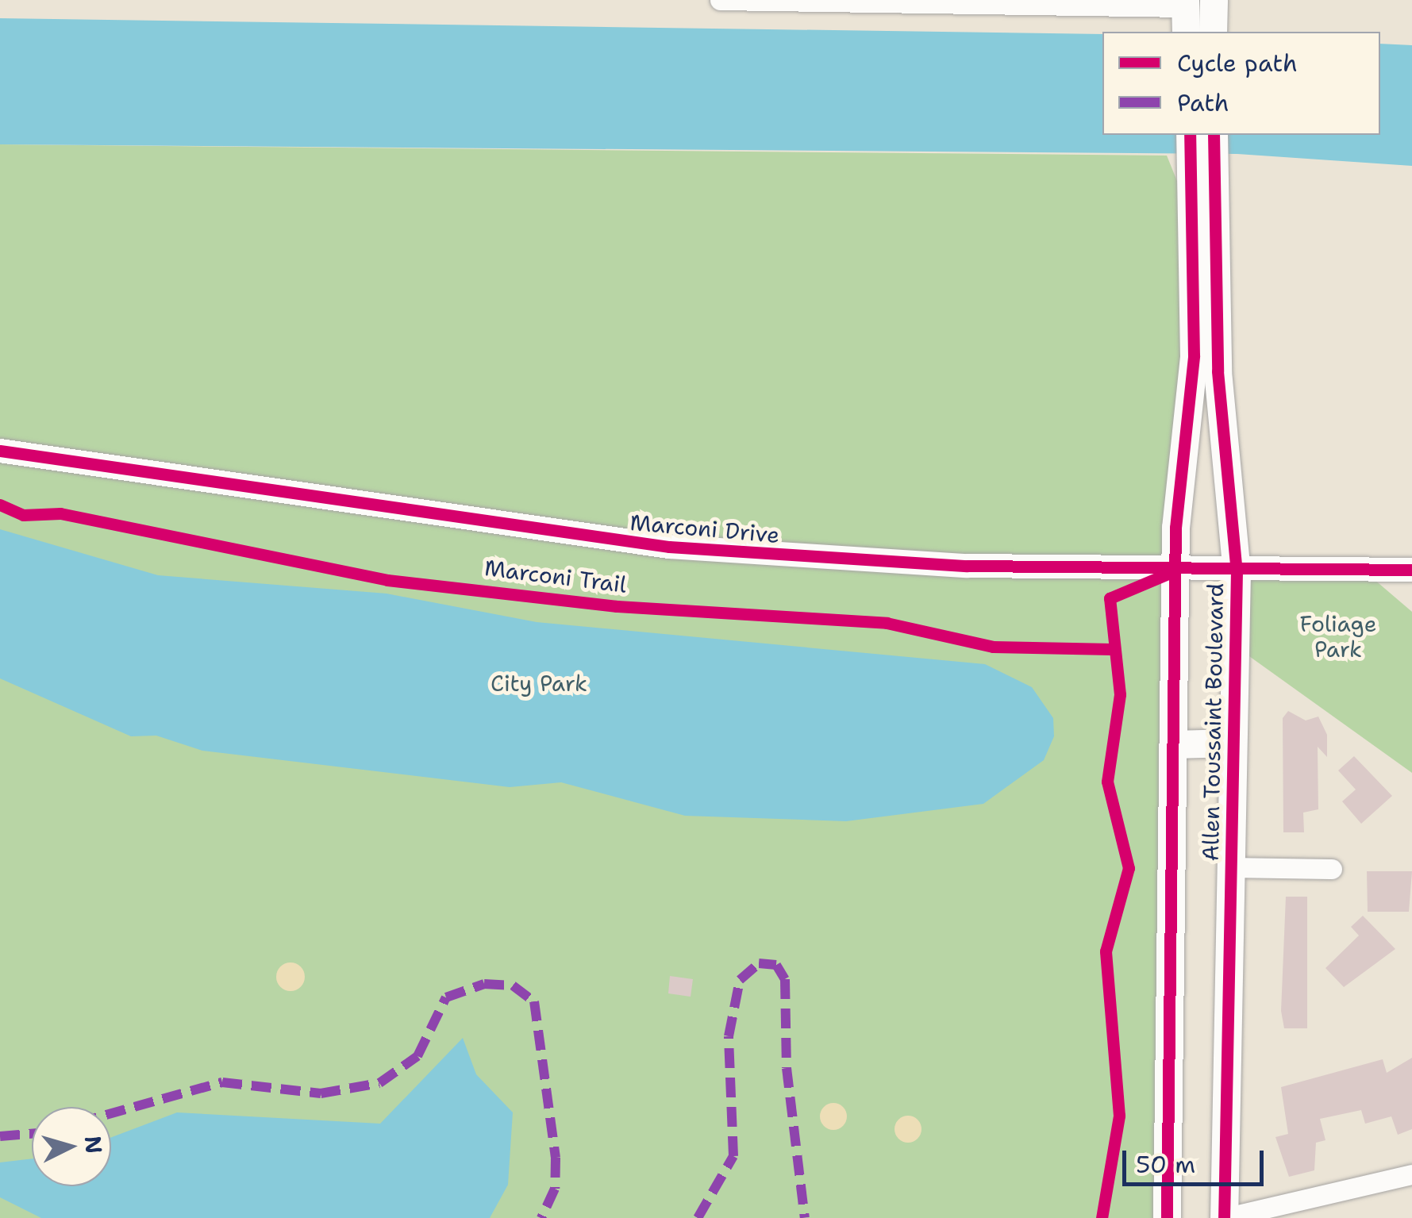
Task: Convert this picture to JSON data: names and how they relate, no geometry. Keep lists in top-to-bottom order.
{
  "streets": {
    "main road": ["Allen Toussaint Boulevard"],
    "street": ["Marconi Drive"],
    "cycle path": ["Marconi Trail"]
  },
  "crossings": [
    ["Marconi Drive", "Allen Toussaint Boulevard"]
  ],
  "parks": ["Foliage Park", "City Park"],
  "legend": ["Cycle path", "Path"],
  "scale_bar": "50 m",
  "north": "right"
}
